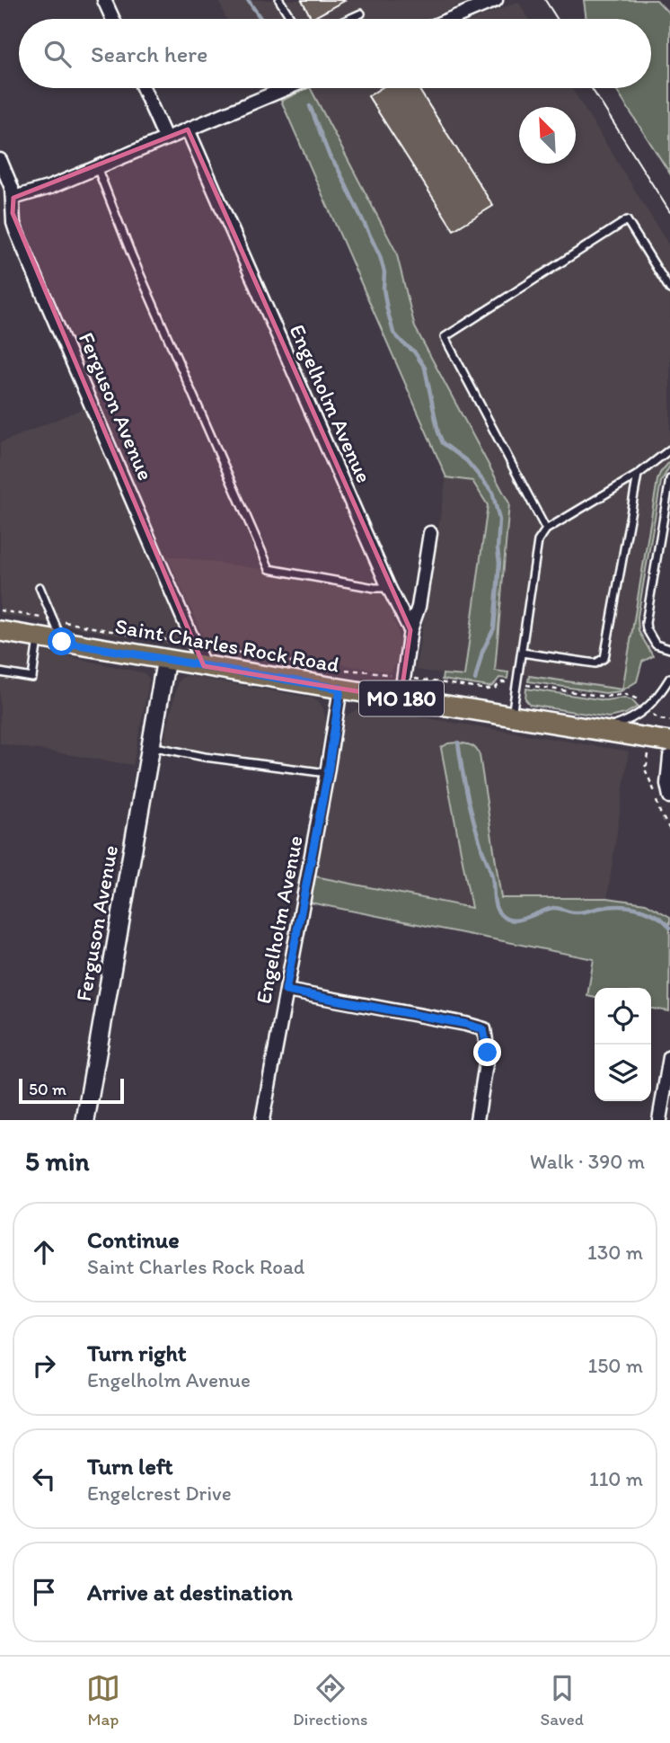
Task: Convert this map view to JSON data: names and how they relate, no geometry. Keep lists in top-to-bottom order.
{
  "streets": {
    "main road": ["Saint Charles Rock Road", "MO 180"],
    "street": ["Engelholm Avenue", "Ferguson Avenue"]
  },
  "crossings": [
    ["Engelholm Avenue", "Saint Charles Rock Road"],
    ["Ferguson Avenue", "Saint Charles Rock Road"]
  ],
  "scale_bar": "50 m",
  "north": "top left",
  "page": {
    "search": "Search here",
    "scale": "50 m",
    "heading": ["5 min", "Walk · 390 m"],
    "list": [
      ["Continue", "Saint Charles Rock Road", "130 m"],
      ["Turn right", "Engelholm Avenue", "150 m"],
      ["Turn left", "Engelcrest Drive", "110 m"],
      "Arrive at destination"
    ],
    "nav": ["Map", "Directions", "Saved"]
  }
}
